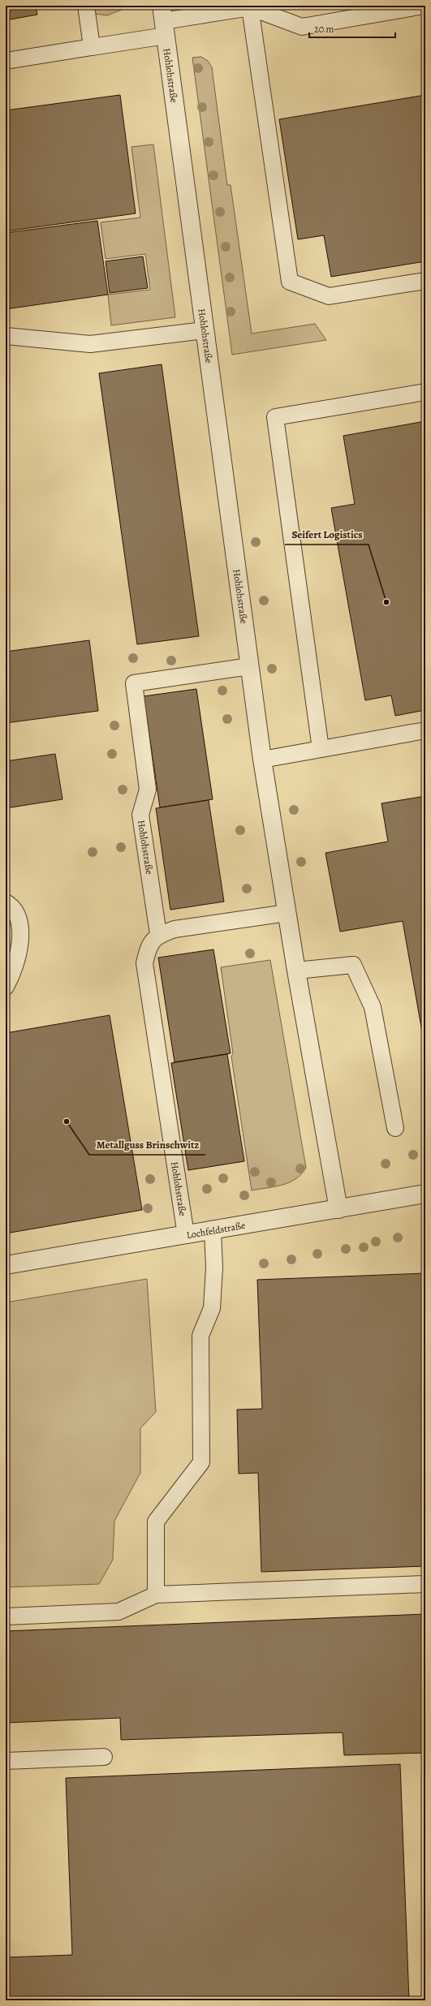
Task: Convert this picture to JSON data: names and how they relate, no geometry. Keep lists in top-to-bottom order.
{
  "streets": {
    "street": ["Hohlohstraße", "Lochfeldstraße"]
  },
  "crossings": [
    ["Hohlohstraße", "Lochfeldstraße"]
  ],
  "places": ["Seifert Logistics", "Metallguss Brinschwitz"],
  "scale_bar": "20 m"
}
